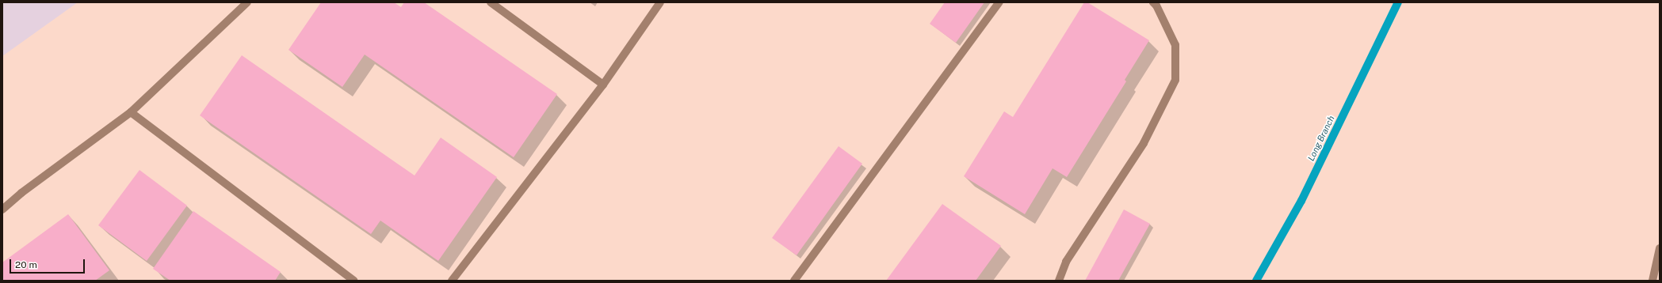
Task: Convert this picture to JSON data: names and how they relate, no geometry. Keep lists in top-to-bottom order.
{
  "water": ["Long Branch"],
  "scale_bar": "20 m"
}
